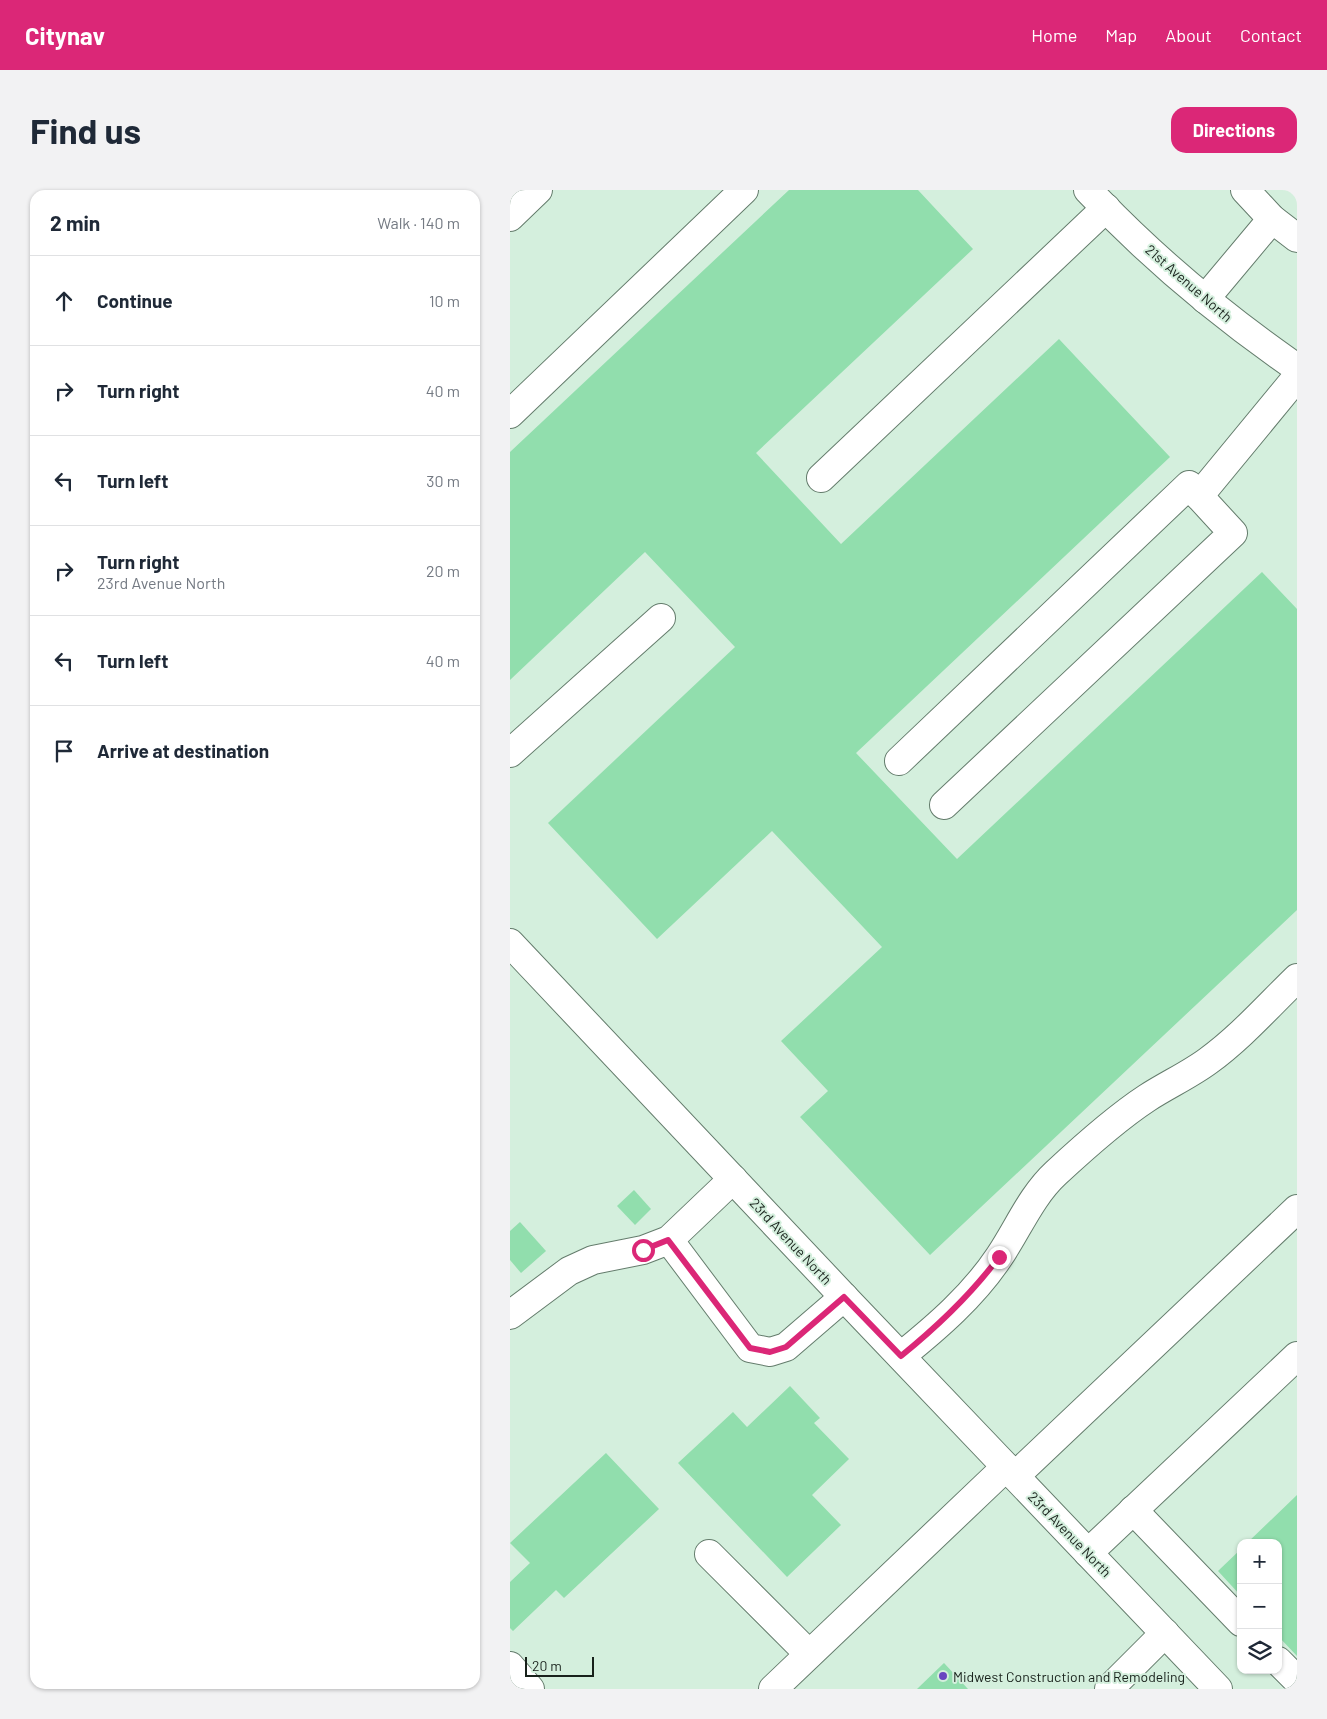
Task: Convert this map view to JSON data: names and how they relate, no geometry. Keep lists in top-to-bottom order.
{
  "streets": {
    "street": ["21st Avenue North", "23rd Avenue North"]
  },
  "places": ["Midwest Construction and Remodeling"],
  "scale_bar": "20 m",
  "page": {
    "header": "Citynav",
    "nav": [
      "Home",
      "Map",
      "About",
      "Contact"
    ],
    "buttons": "Directions",
    "title": "Find us",
    "heading": ["2 min", "Walk · 140 m"],
    "list": [
      ["Continue", "10 m"],
      ["Turn right", "40 m"],
      ["Turn left", "30 m"],
      ["Turn right", "23rd Avenue North", "20 m"],
      ["Turn left", "40 m"],
      "Arrive at destination"
    ],
    "map_buttons": ["+", "−"],
    "scale": "20 m"
  }
}
